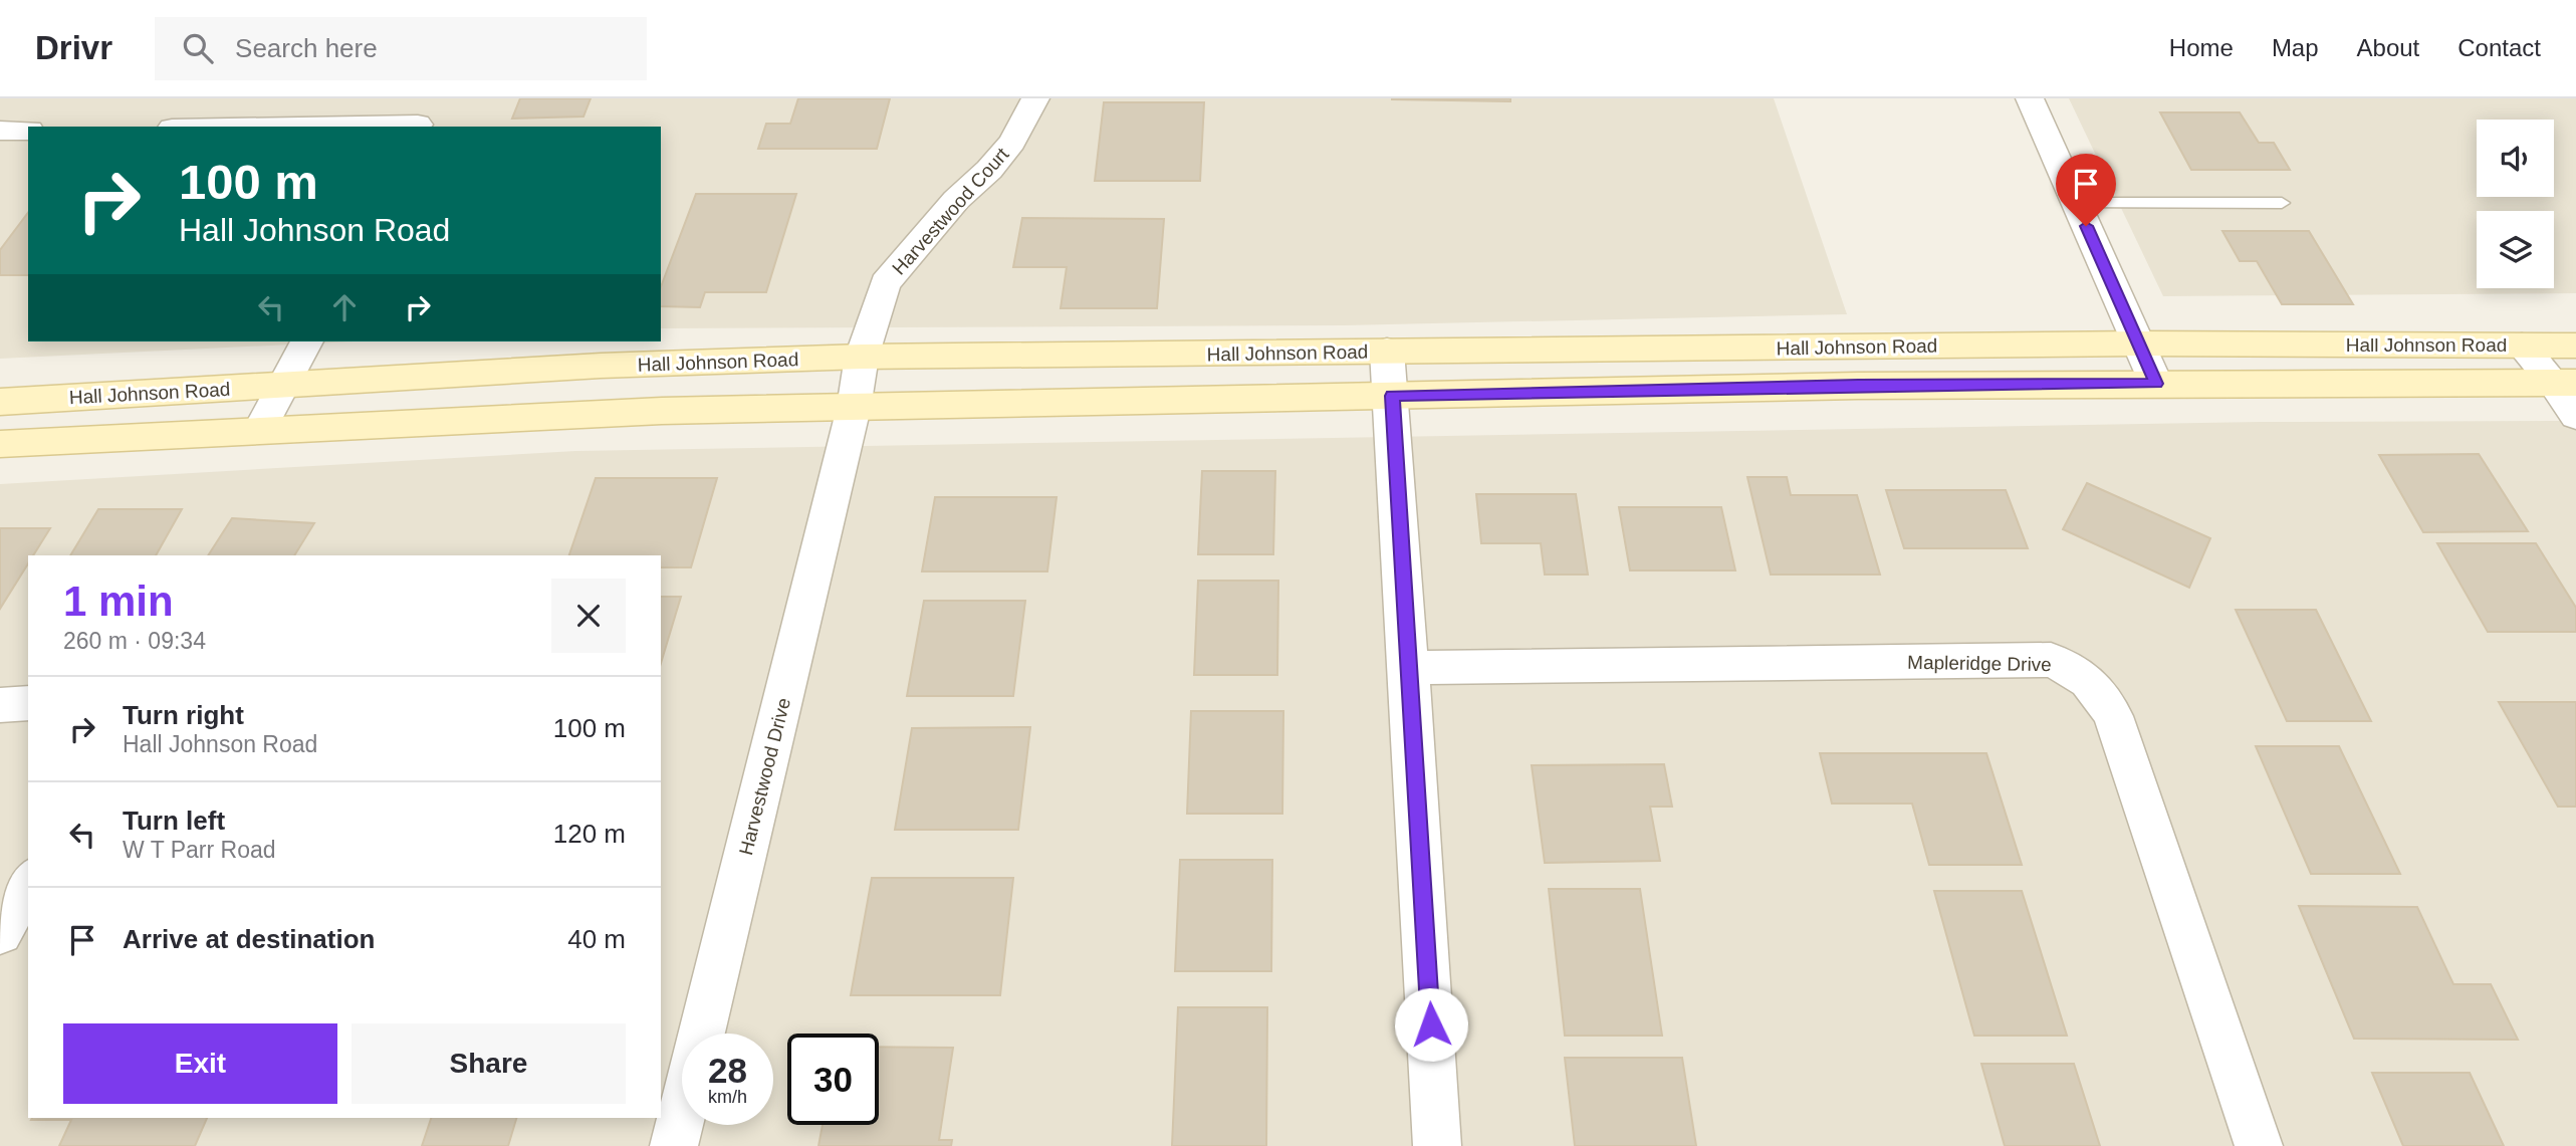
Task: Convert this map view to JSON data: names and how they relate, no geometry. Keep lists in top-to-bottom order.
{
  "streets": {
    "main road": ["Hall Johnson Road"],
    "street": ["Harvestwood Court", "Mapleridge Drive", "Harvestwood Drive"]
  },
  "crossings": [
    ["Harvestwood Court", "Hall Johnson Road"],
    ["Harvestwood Court", "Harvestwood Drive"],
    ["Hall Johnson Road", "Harvestwood Drive"]
  ],
  "page": {
    "header": "Drivr",
    "search": "Search here",
    "nav": [
      "Home",
      "Map",
      "About",
      "Contact"
    ],
    "turn": ["100 m", "Hall Johnson Road"],
    "heading": ["1 min", "260 m · 09:34"],
    "list": [
      {
        "name": "Turn right",
        "note": "Hall Johnson Road",
        "value": "100 m"
      },
      {
        "name": "Turn left",
        "note": "W T Parr Road",
        "value": "120 m"
      },
      {
        "name": "Arrive at destination",
        "value": "40 m"
      }
    ],
    "buttons": ["Exit", "Share"],
    "speed": "28 km/h",
    "limit": "30"
  }
}
